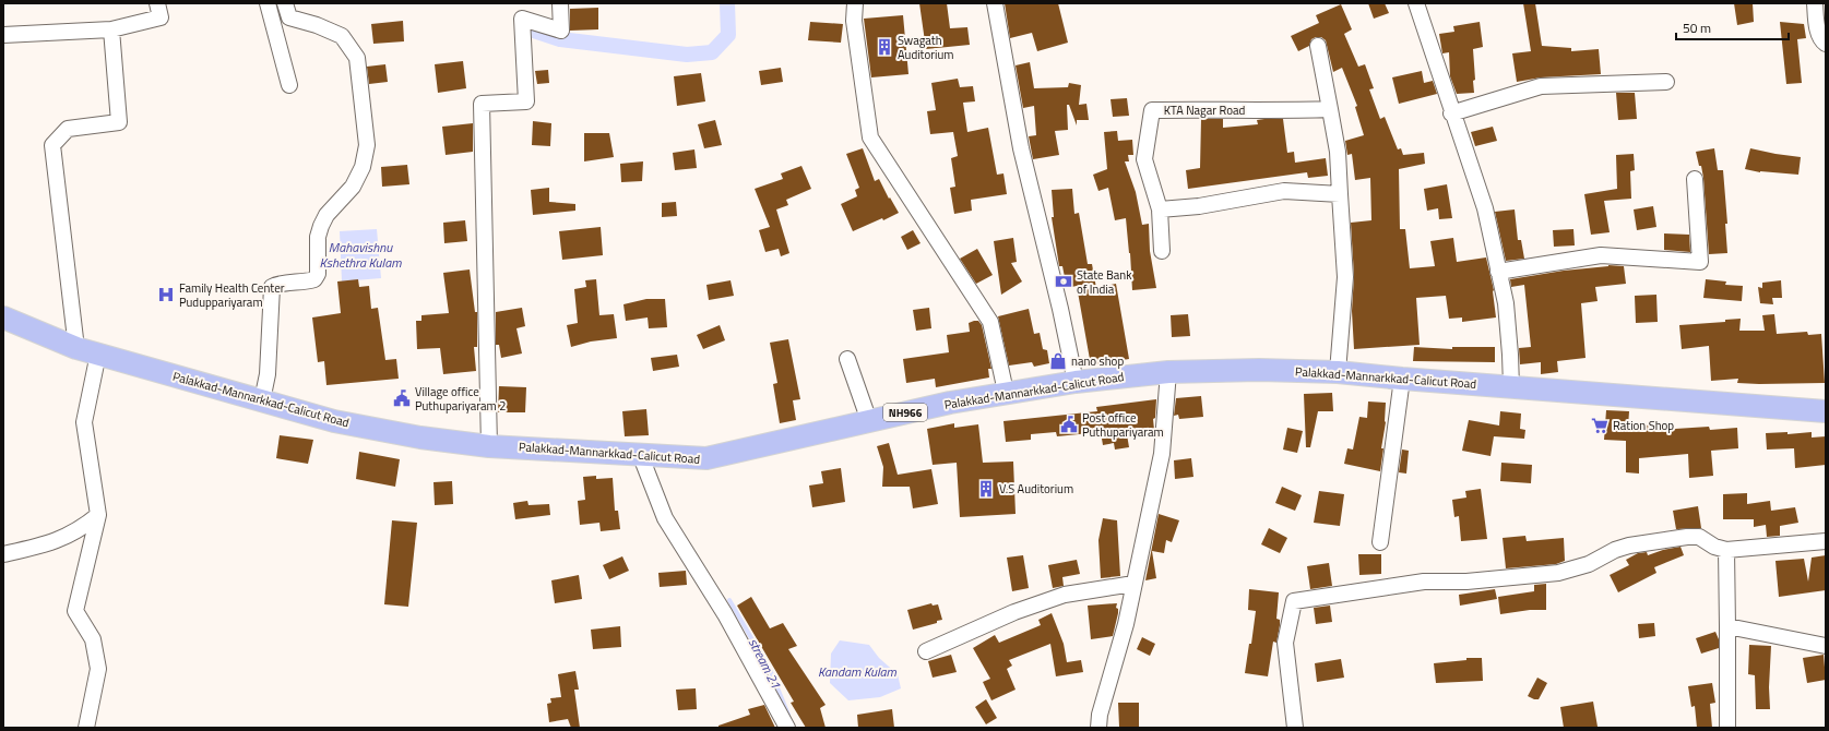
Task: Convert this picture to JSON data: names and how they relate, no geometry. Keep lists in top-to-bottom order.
{
  "streets": {
    "highway": ["Palakkad-Mannarkkad-Calicut Road", "NH966"],
    "street": ["KTA Nagar Road"]
  },
  "water": ["Mahavishnu Kshethra Kulam", "stream 21", "Kandam Kulam"],
  "places": {
    "building": ["Swagath Auditorium", "V.S Auditorium"],
    "bank": ["State Bank of India"],
    "hospital": ["Family Health Center Puduppariyaram"],
    "shop": ["nano shop"],
    "public building": ["Village office Puthupariyaram 2", "Post office Puthupariyaram"],
    "supermarket": ["Ration Shop"]
  },
  "scale_bar": "50 m"
}
